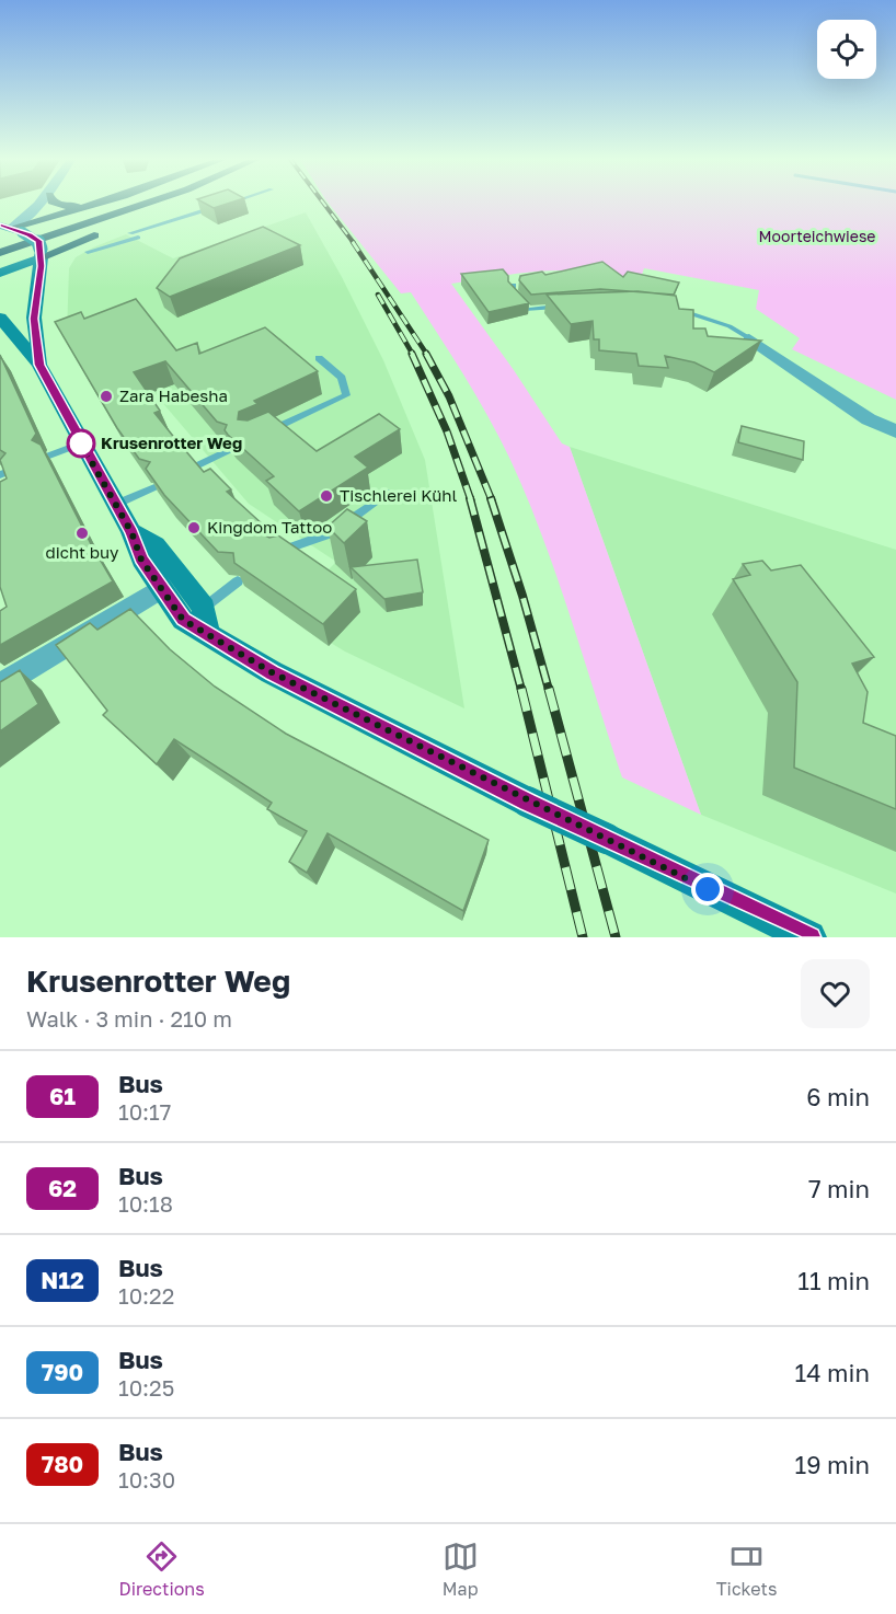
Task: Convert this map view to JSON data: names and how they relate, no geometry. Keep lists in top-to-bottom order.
{
  "parks": ["Moorteichwiese"],
  "places": [
    "Zara Habesha",
    "Krusenrotter Weg",
    "Tischlerei Kühl",
    "Kingdom Tattoo",
    "dicht buy"
  ],
  "lines": ["bus line 61"],
  "page": {
    "heading": ["Krusenrotter Weg", "Walk · 3 min · 210 m"],
    "list": [
      {
        "mark": "61",
        "name": "Bus",
        "note": "10:17",
        "value": "6 min"
      },
      {
        "mark": "62",
        "name": "Bus",
        "note": "10:18",
        "value": "7 min"
      },
      {
        "mark": "N12",
        "name": "Bus",
        "note": "10:22",
        "value": "11 min"
      },
      {
        "mark": "790",
        "name": "Bus",
        "note": "10:25",
        "value": "14 min"
      },
      {
        "mark": "780",
        "name": "Bus",
        "note": "10:30",
        "value": "19 min"
      }
    ],
    "tabs": ["Directions", "Map", "Tickets"]
  }
}
